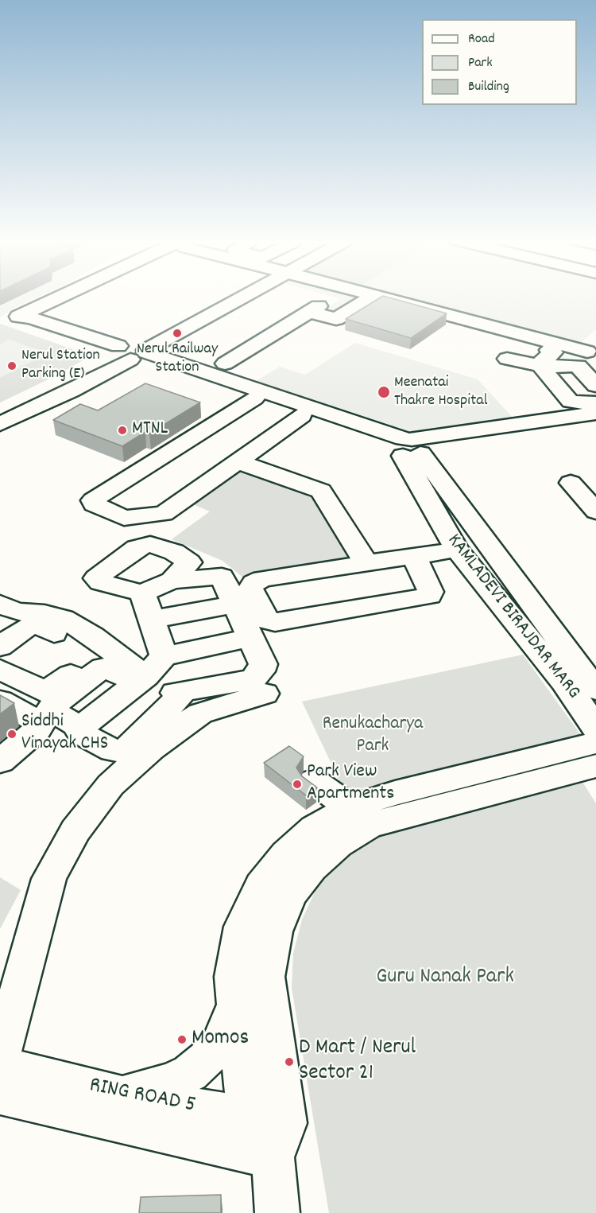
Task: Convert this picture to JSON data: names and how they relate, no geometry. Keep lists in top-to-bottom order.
{
  "streets": {
    "street": ["KAMLADEVI BIRAJDAR MARG", "RING ROAD 5"]
  },
  "parks": ["Renukacharya Park", "Guru Nanak Park"],
  "places": [
    "Nerul Railway Station",
    "Nerul Station Parking (E)",
    "Meenatai Thakre Hospital",
    "MTNL",
    "Siddhi Vinayak CHS",
    "Park View Apartments",
    "Momos",
    "D Mart / Nerul Sector 21"
  ],
  "legend": ["Road", "Park", "Building"]
}
